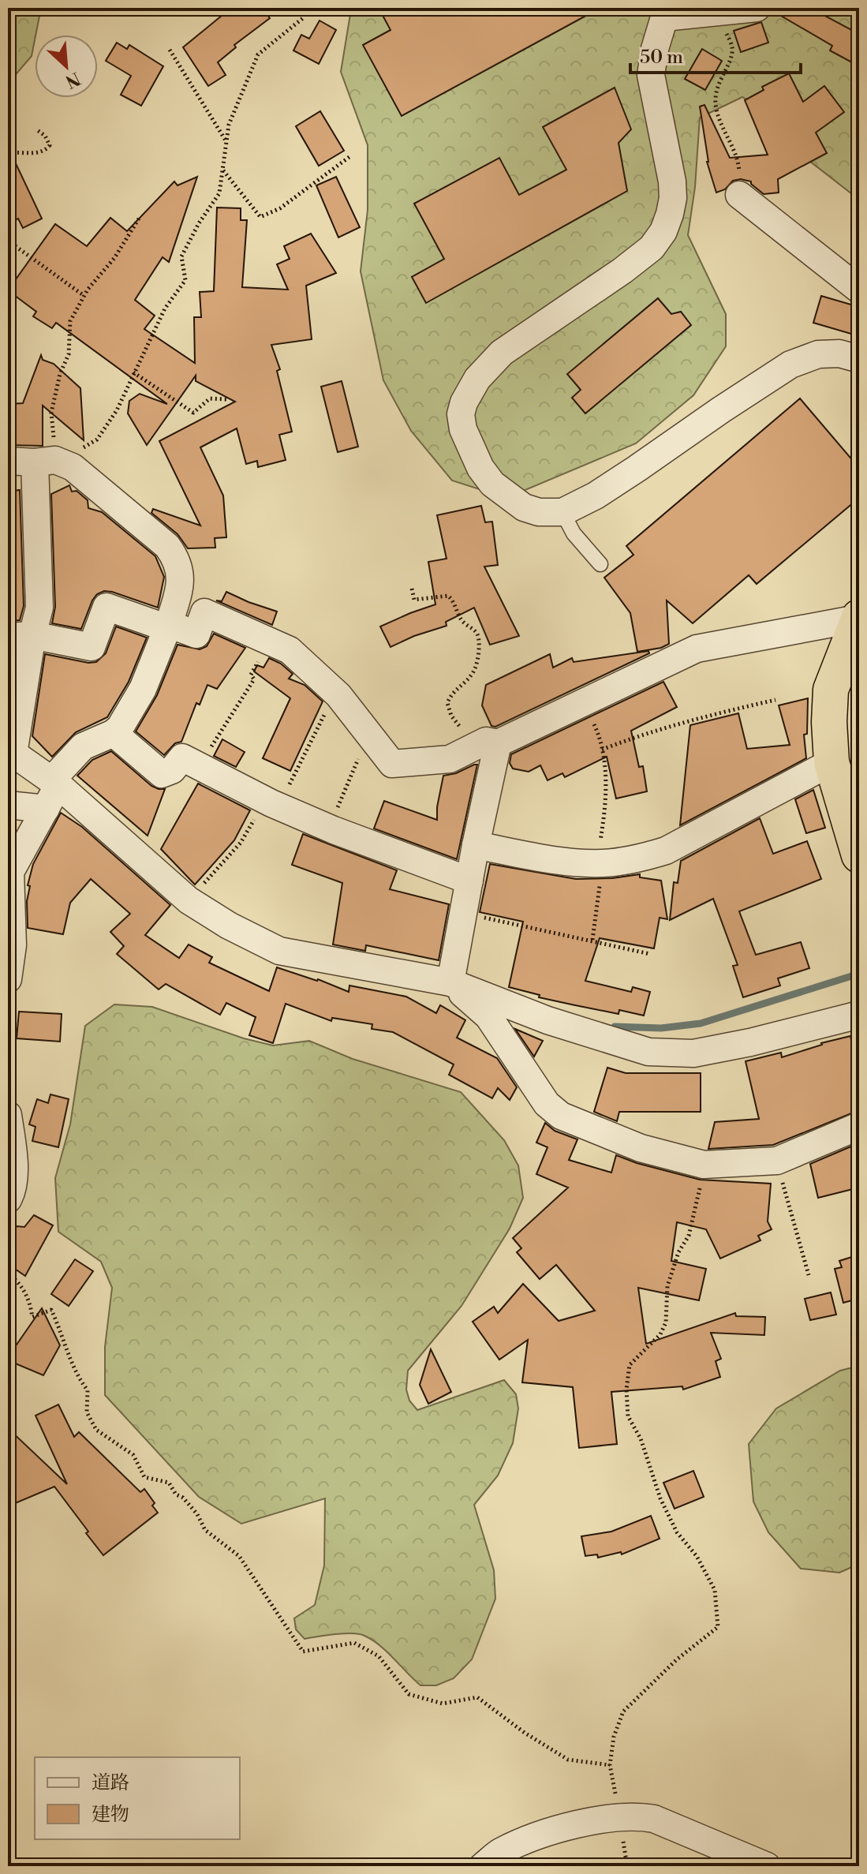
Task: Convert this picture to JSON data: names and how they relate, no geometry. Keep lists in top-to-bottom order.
{
  "legend": ["道路", "建物"],
  "scale_bar": "50 m",
  "north": "bottom right"
}
